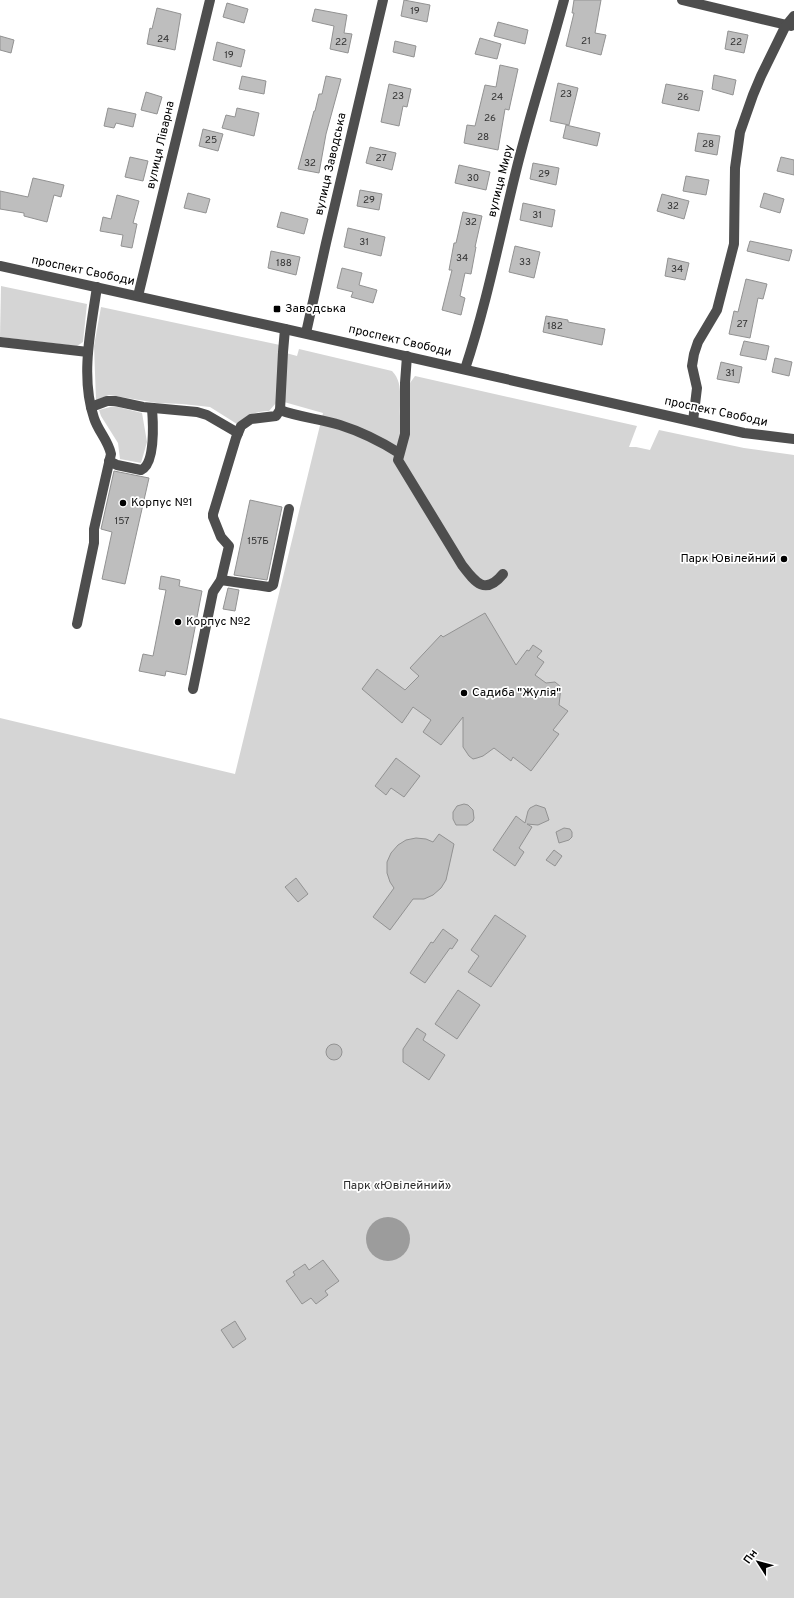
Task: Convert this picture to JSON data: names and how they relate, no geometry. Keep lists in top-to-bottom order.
{
  "streets": {
    "street": [
      "вулиця Ліварна",
      "вулиця Заводська",
      "вулиця Миру",
      "проспект Свободи"
    ]
  },
  "crossings": [
    ["вулиця Ліварна", "проспект Свободи"],
    ["вулиця Заводська", "проспект Свободи"],
    ["вулиця Миру", "проспект Свободи"]
  ],
  "parks": ["Парк «Ювілейний»"],
  "places": {
    "transit": ["Заводська"],
    "other": [
      "Корпус №1",
      "Парк Ювілейний",
      "Корпус №2",
      "Садиба \"Жулія\""
    ]
  },
  "house_numbers": [
    "19",
    "24",
    "21",
    "22",
    "22",
    "19",
    "23",
    "23",
    "24",
    "26",
    "26",
    "28",
    "25",
    "28",
    "27",
    "32",
    "29",
    "30",
    "29",
    "32",
    "31",
    "32",
    "31",
    "34",
    "33",
    "188",
    "34",
    "27",
    "182",
    "31",
    "157",
    "157Б"
  ],
  "north": "top left"
}
